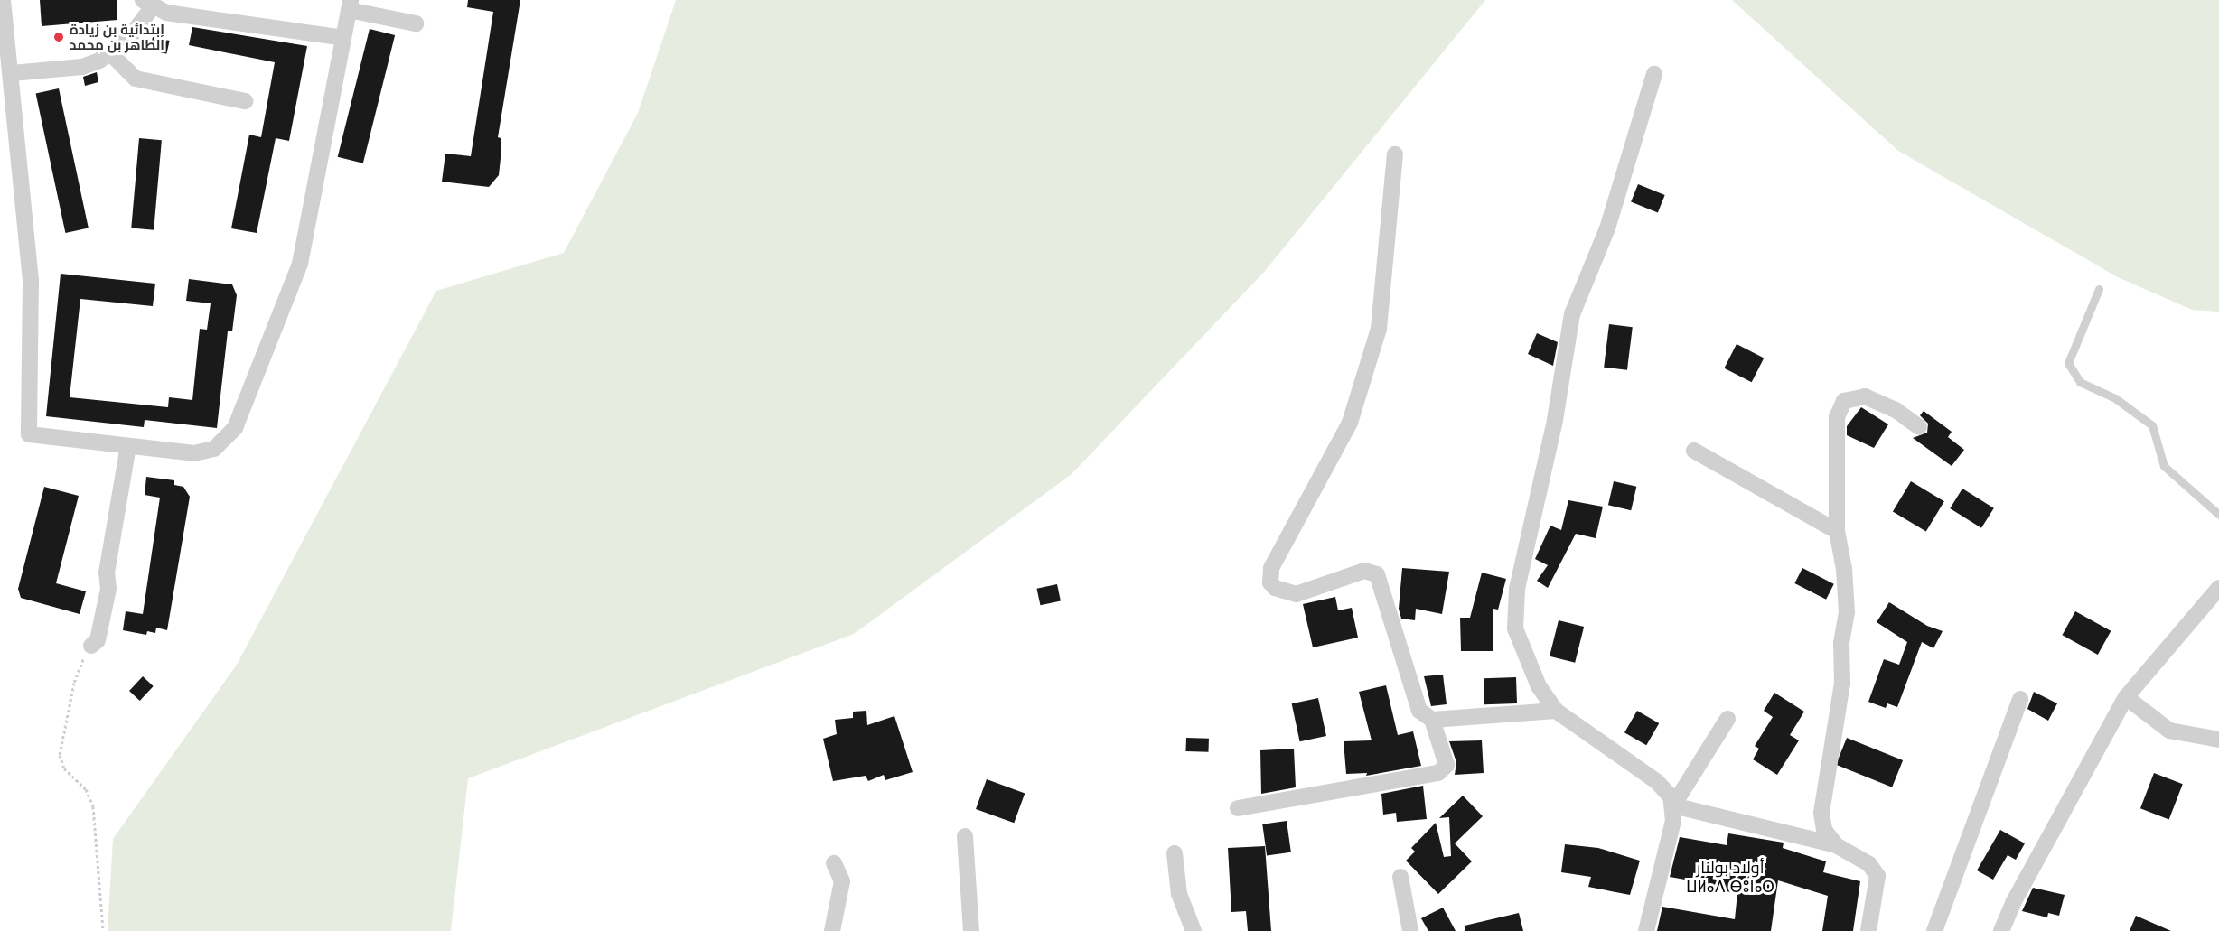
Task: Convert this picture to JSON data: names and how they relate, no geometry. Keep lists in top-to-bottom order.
{
  "districts": ["أولاد بولنار ⵡⵍⴰⴷ ⴱⵓⵏⴰⵔ"],
  "places": ["إبتدائية بن زيادة الطاهر بن محمد"]
}
